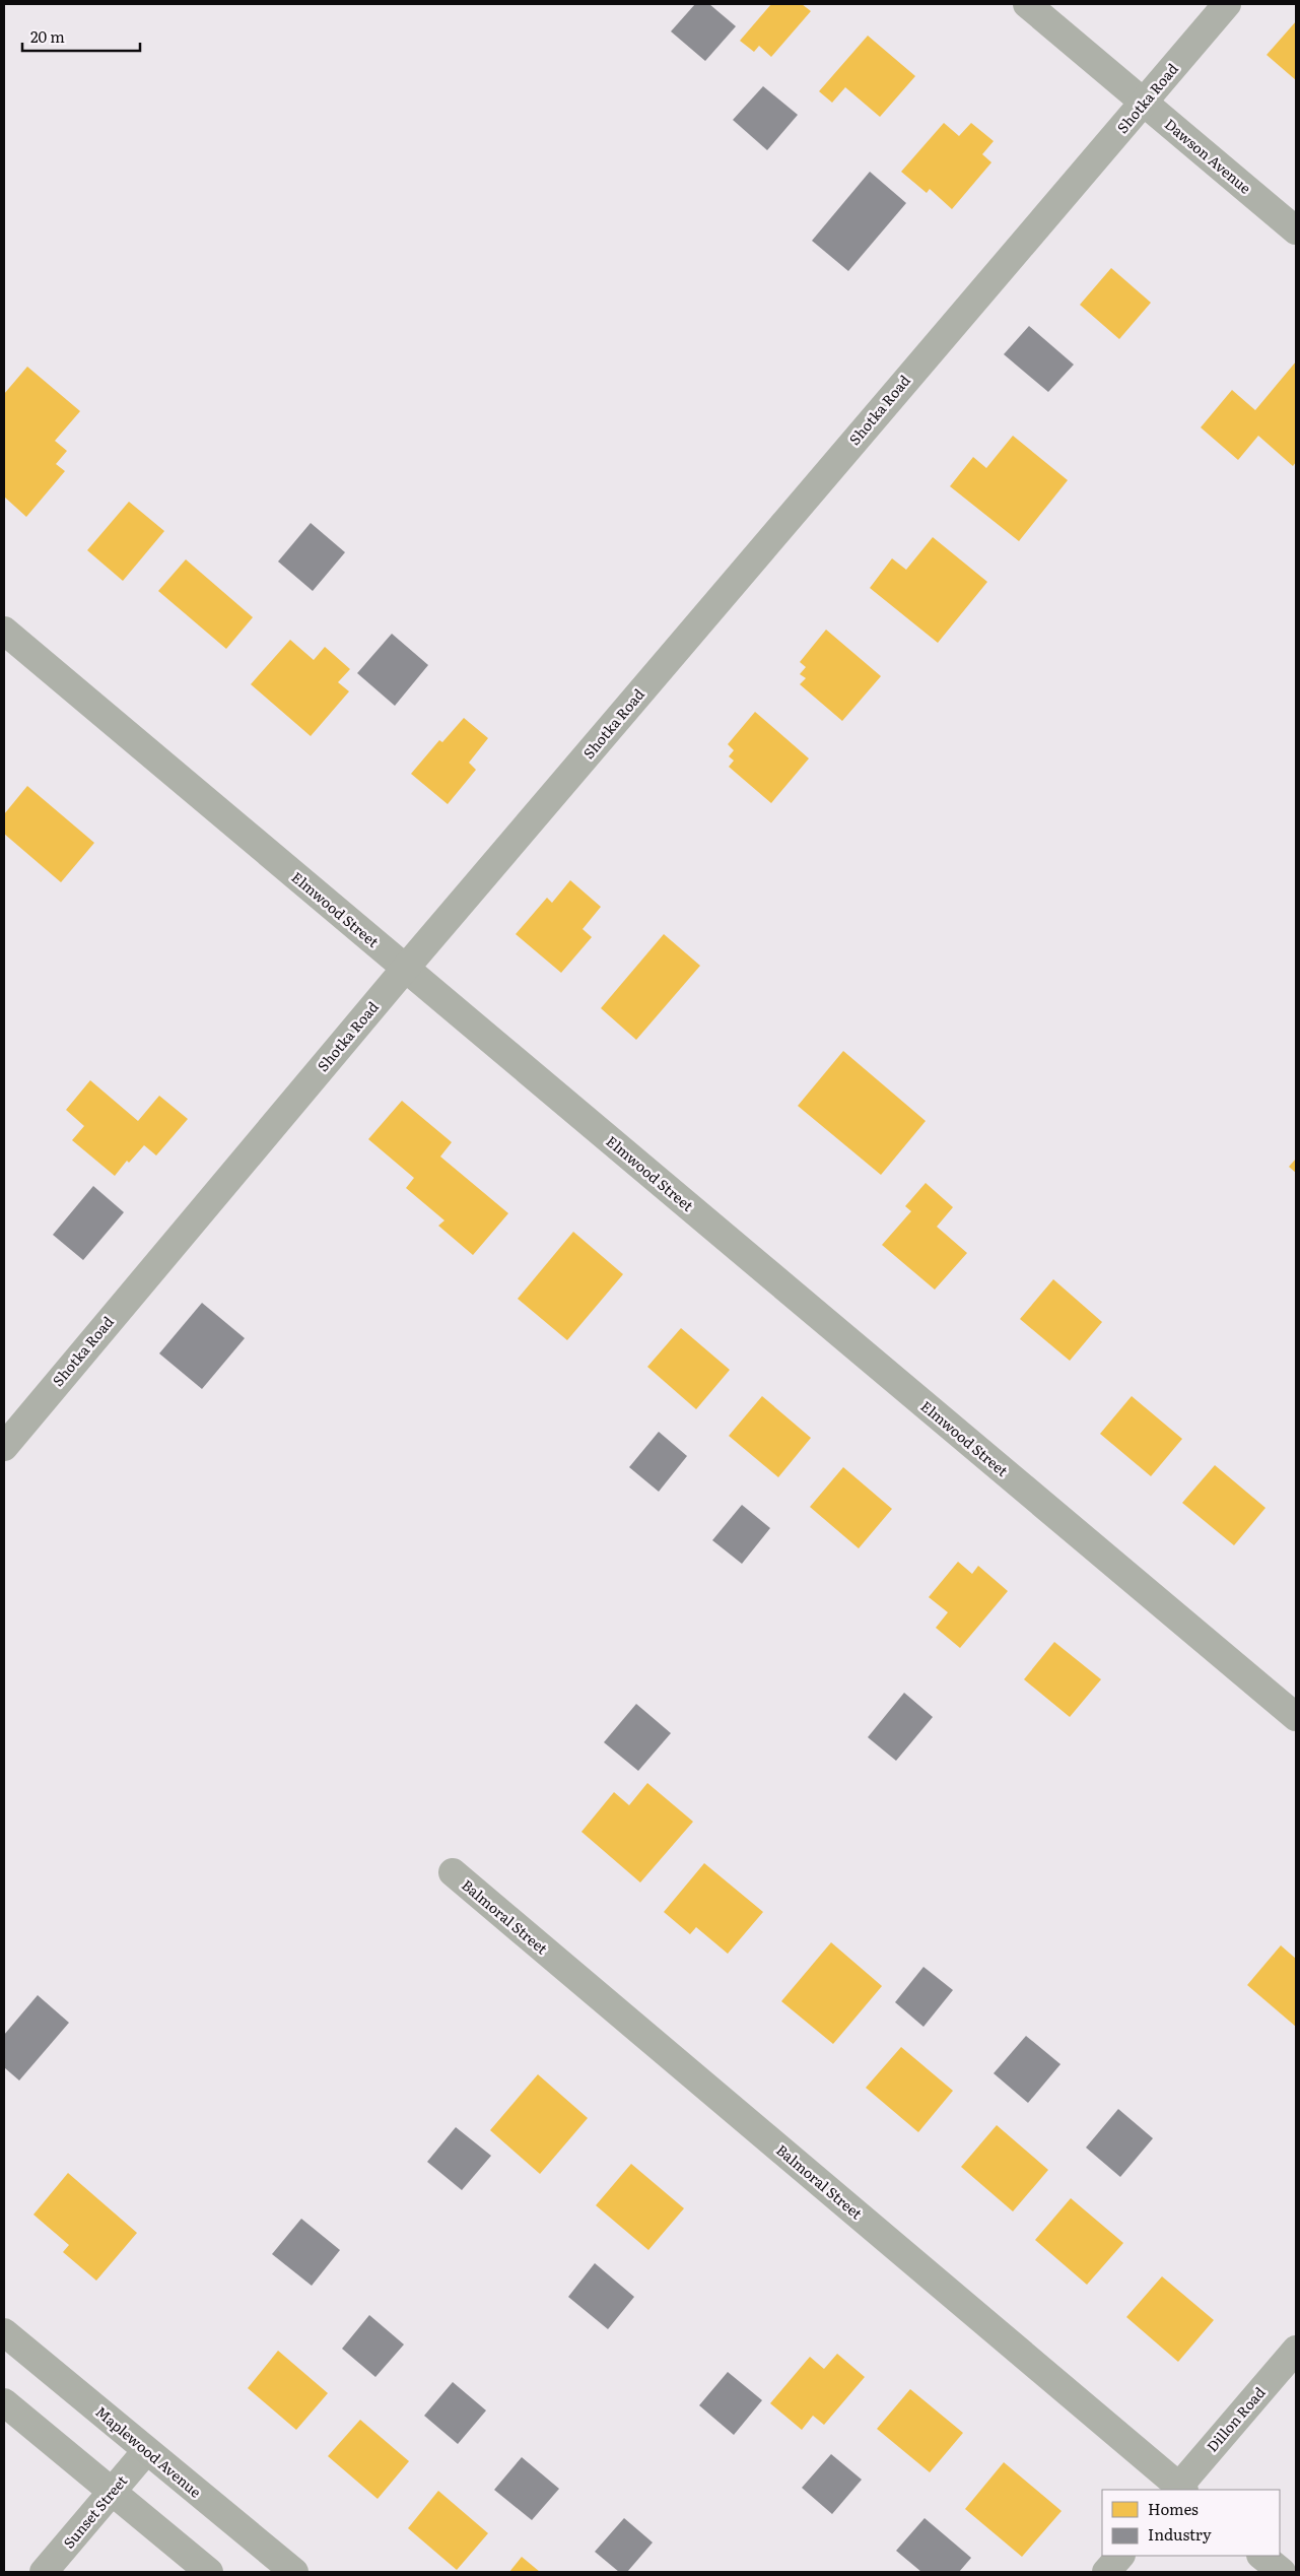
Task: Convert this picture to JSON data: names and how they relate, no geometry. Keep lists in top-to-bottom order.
{
  "streets": {
    "street": [
      "Shotka Road",
      "Dawson Avenue",
      "Elmwood Street",
      "Balmoral Street",
      "Dillon Road",
      "Maplewood Avenue",
      "Sunset Street"
    ]
  },
  "crossings": [
    ["Shotka Road", "Dawson Avenue"],
    ["Shotka Road", "Elmwood Street"],
    ["Balmoral Street", "Dillon Road"],
    ["Maplewood Avenue", "Sunset Street"]
  ],
  "legend": ["Homes", "Industry"],
  "scale_bar": "20 m"
}
